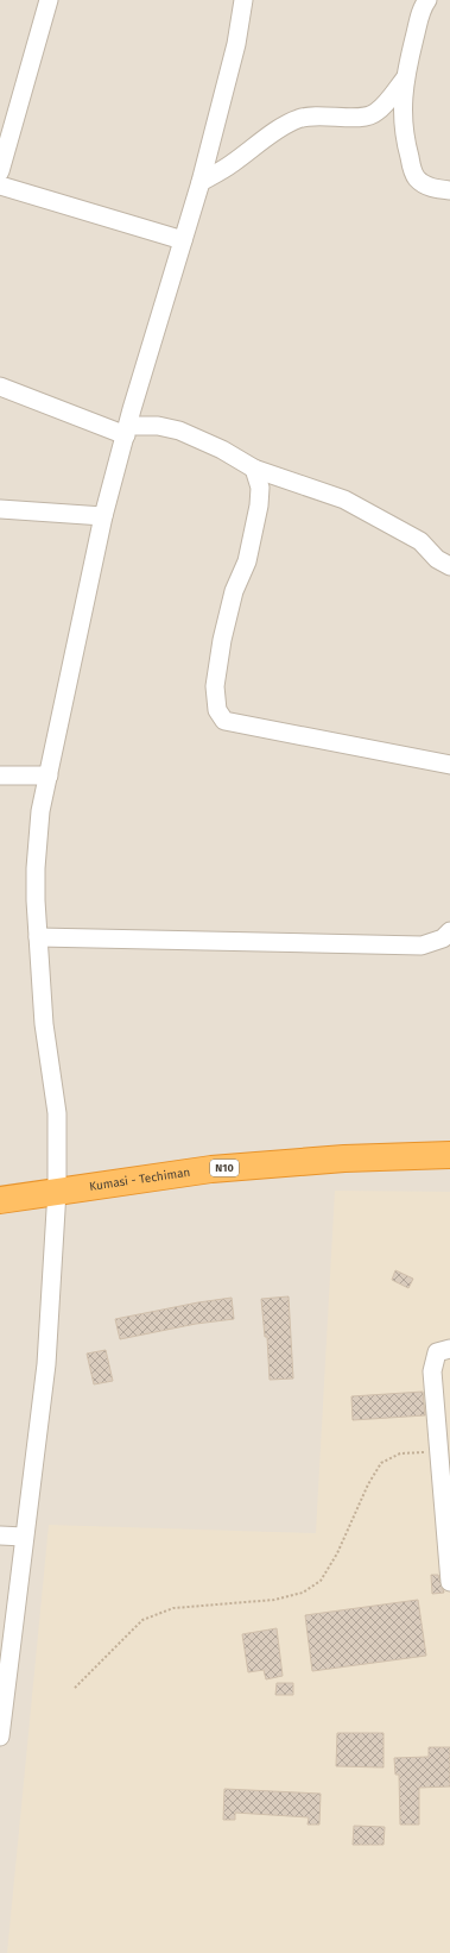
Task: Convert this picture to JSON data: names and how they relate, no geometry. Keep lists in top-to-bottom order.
{
  "streets": {
    "highway": ["N10", "Kumasi - Techiman"]
  }
}
